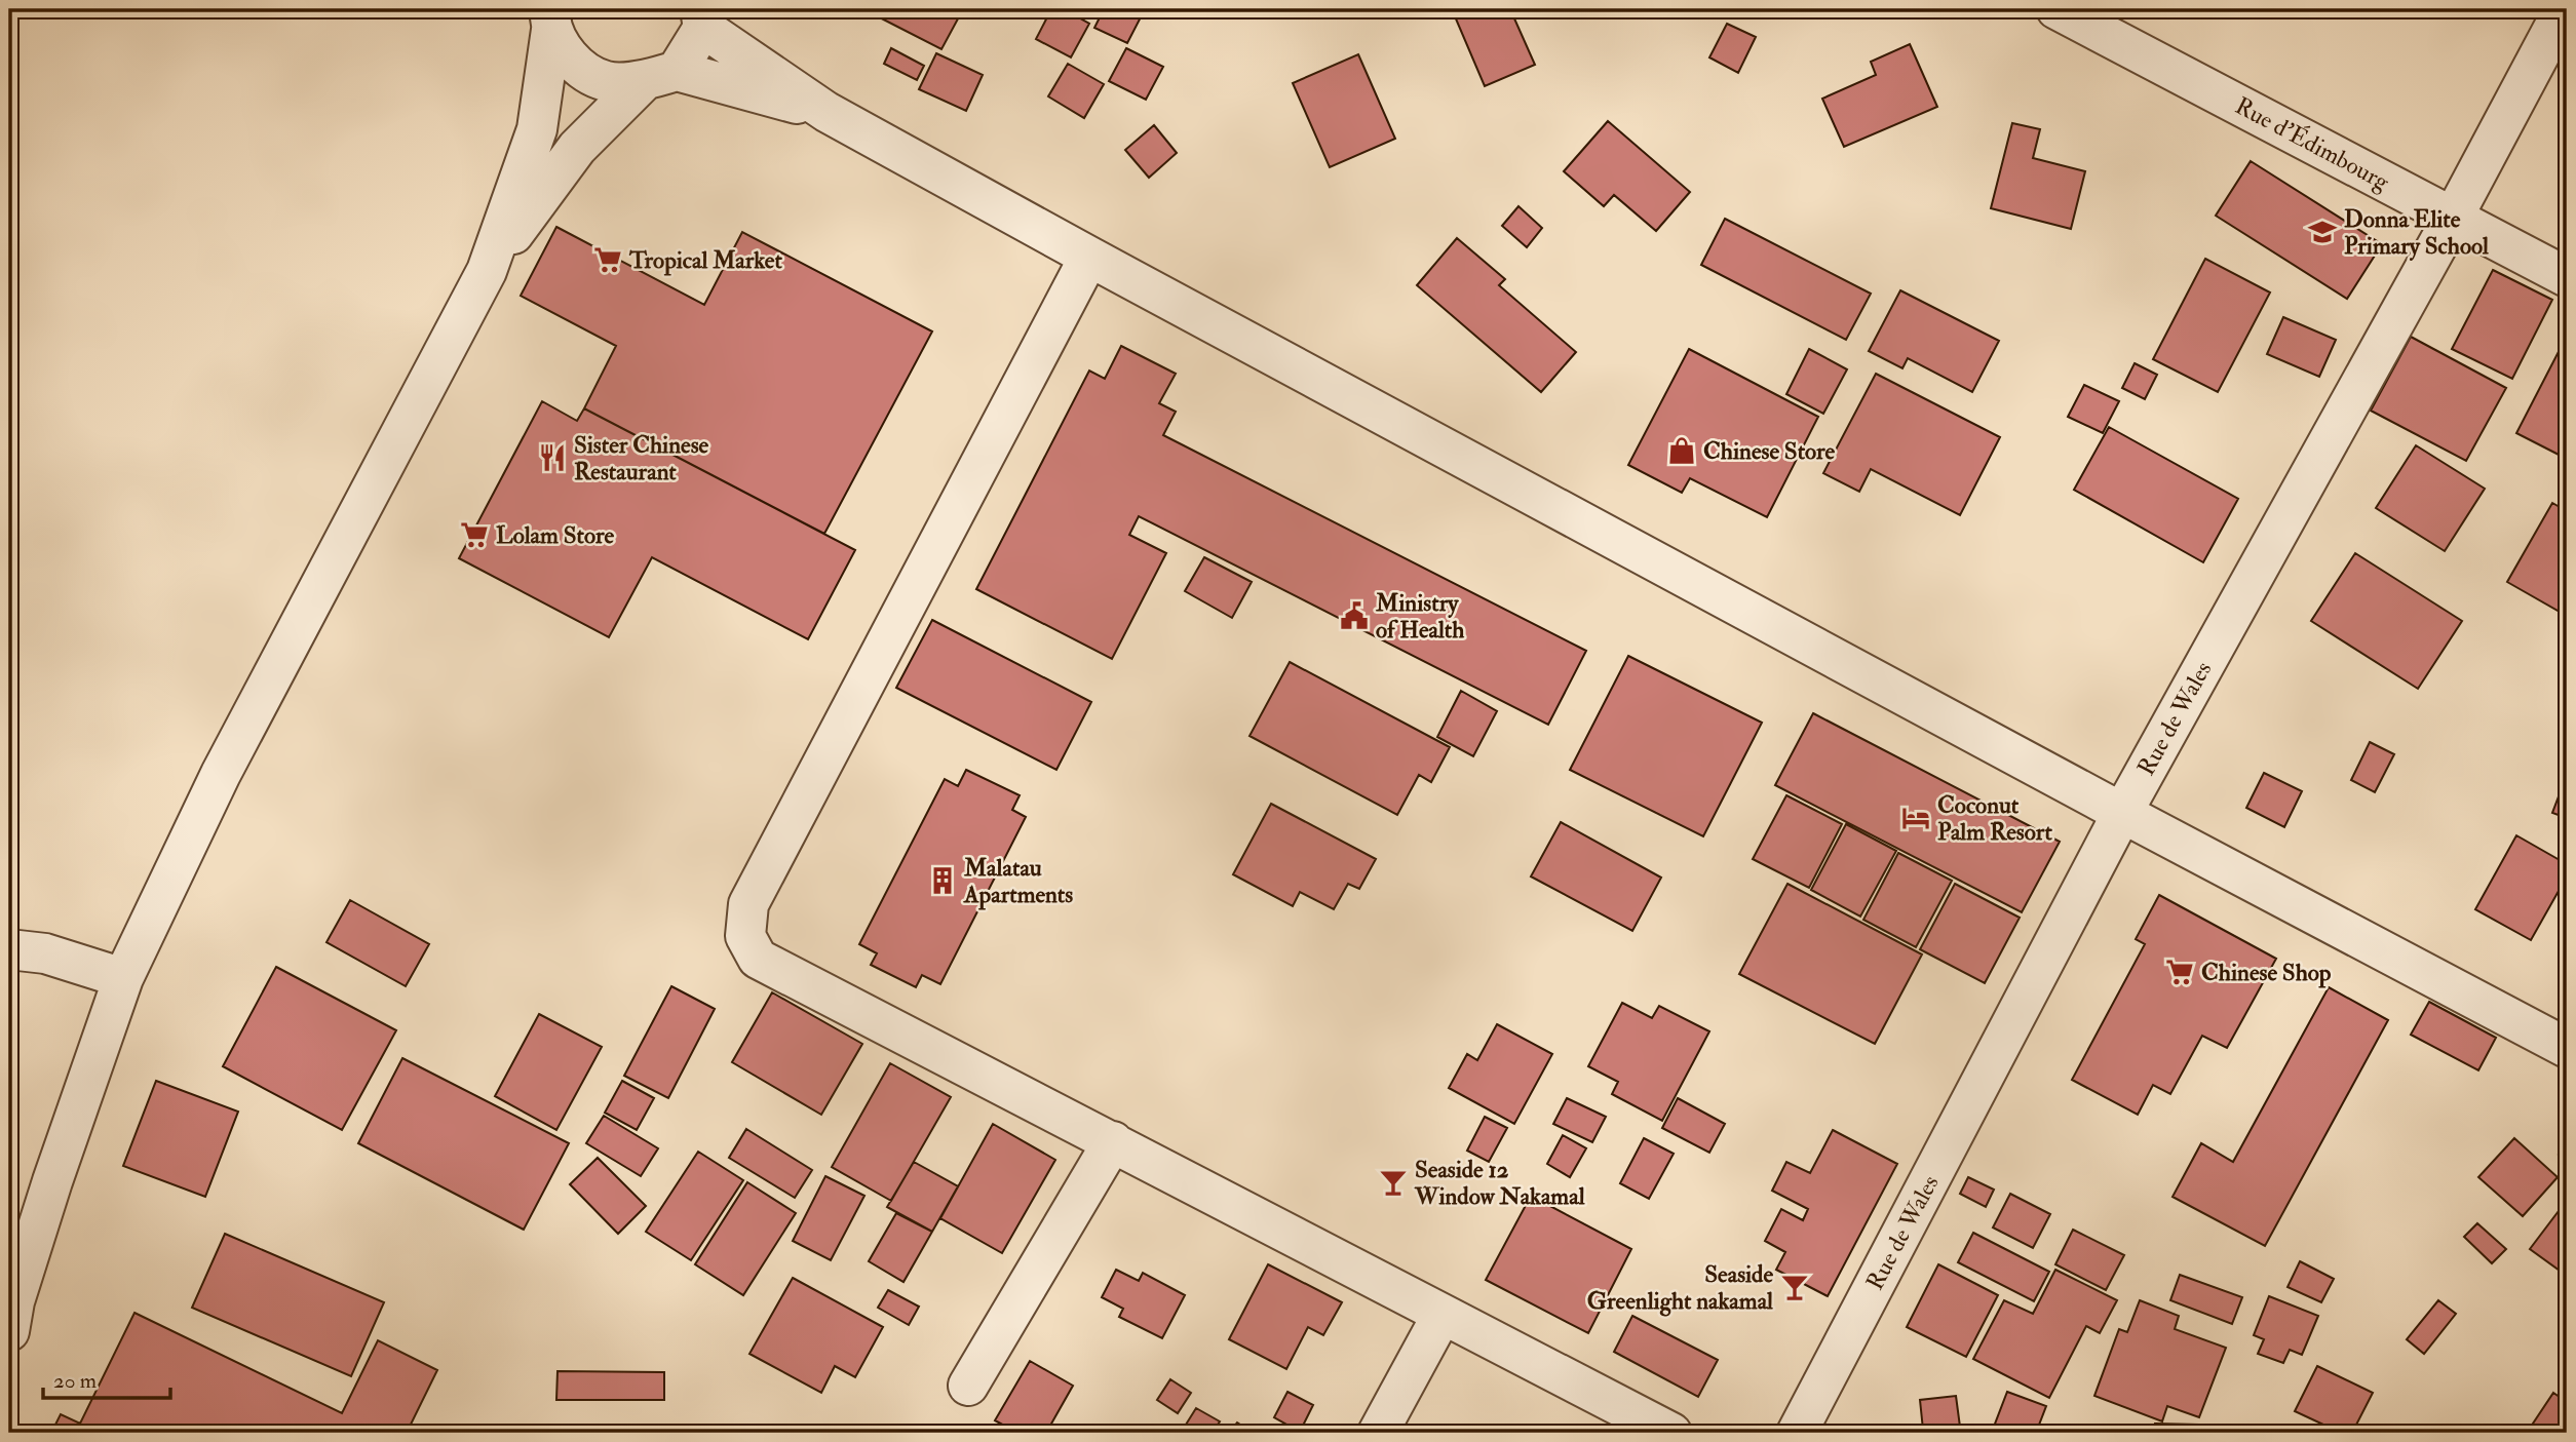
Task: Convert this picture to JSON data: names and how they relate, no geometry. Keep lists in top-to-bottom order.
{
  "streets": {
    "street": ["Rue d'Édimbourg", "Rue de Wales"]
  },
  "crossings": [
    ["Rue d'Édimbourg", "Rue de Wales"]
  ],
  "places": {
    "school or university": ["Donna Elite Primary School"],
    "supermarket": ["Tropical Market", "Lolam Store", "Chinese Shop"],
    "shop": ["Chinese Store"],
    "restaurant": ["Sister Chinese Restaurant"],
    "public building": ["Ministry of Health"],
    "hotel": ["Coconut Palm Resort"],
    "building": ["Malatau Apartments"],
    "bar": ["Seaside 12 Window Nakamal", "Seaside Greenlight nakamal"]
  },
  "scale_bar": "20 m"
}
